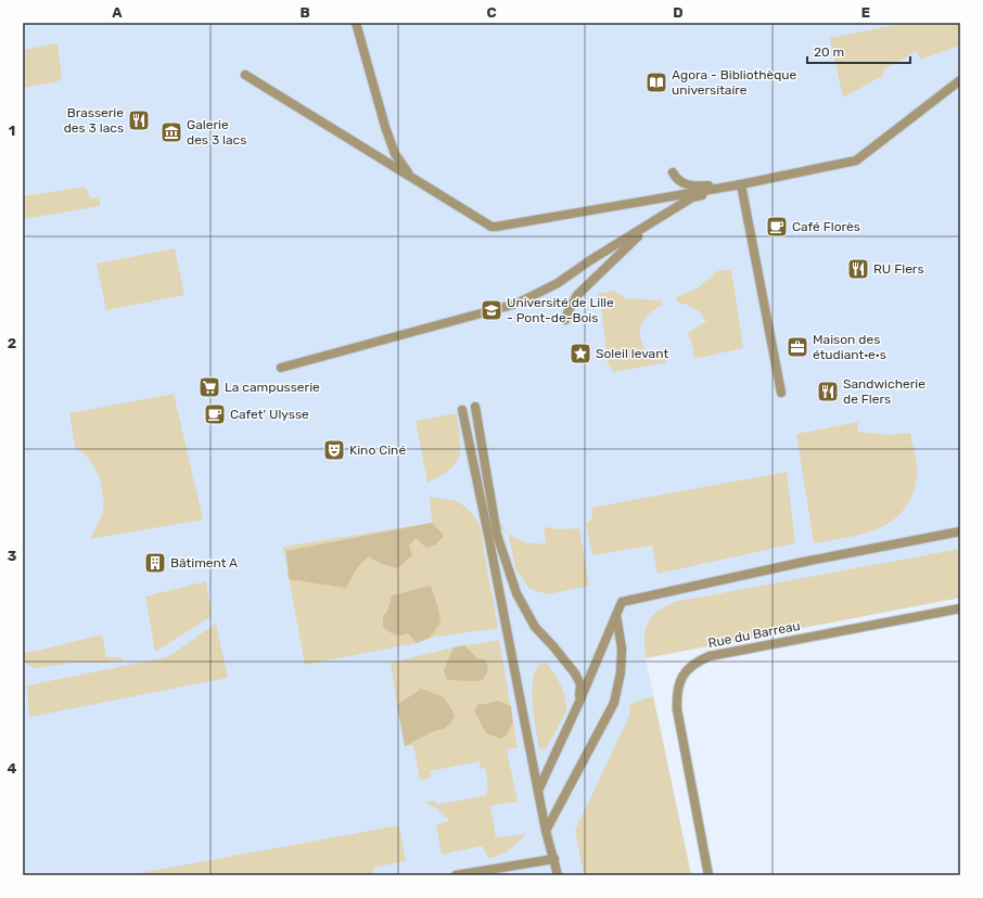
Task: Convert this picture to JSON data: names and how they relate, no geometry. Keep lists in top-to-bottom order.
{
  "streets": {
    "street": ["Rue du Barreau"]
  },
  "places": {
    "library": ["Agora - Bibliothèque universitaire"],
    "restaurant": ["Brasserie des 3 lacs", "RU Flers", "Sandwicherie de Flers"],
    "museum": ["Galerie des 3 lacs"],
    "cafe": ["Café Florès", "Cafet' Ulysse"],
    "school or university": ["Université de Lille - Pont-de-Bois"],
    "office": ["Maison des étudiant·e·s"],
    "place": ["Soleil levant"],
    "supermarket": ["La campusserie"],
    "theatre": ["Kino Ciné"],
    "building": ["Bâtiment A"]
  },
  "scale_bar": "20 m",
  "grid": {
    "columns": [
      "A",
      "B",
      "C",
      "D",
      "E"
    ],
    "rows": [
      "1",
      "2",
      "3",
      "4"
    ]
  }
}
